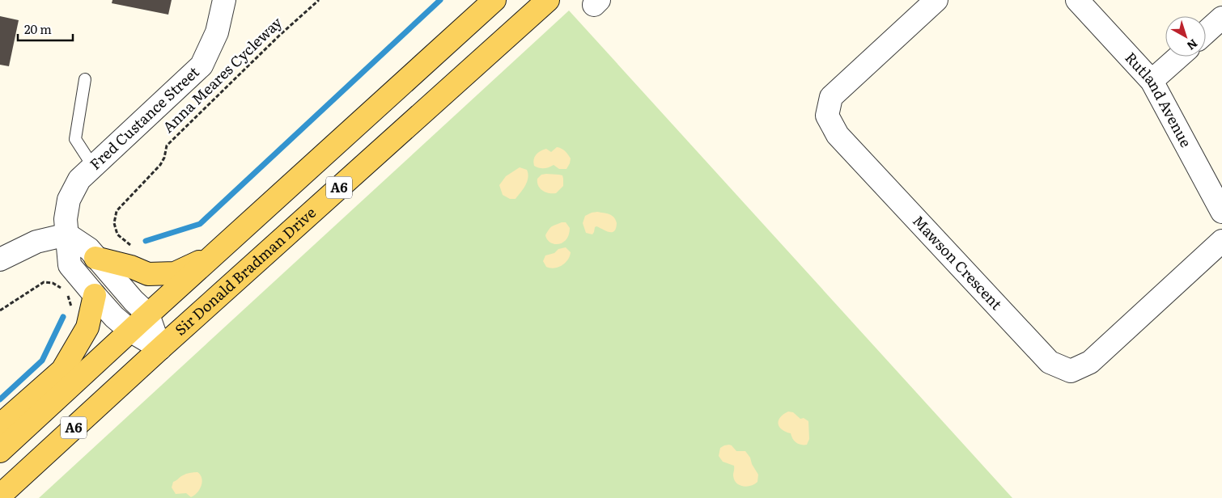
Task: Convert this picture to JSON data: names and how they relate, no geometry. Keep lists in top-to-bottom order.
{
  "streets": {
    "main road": ["A6", "Sir Donald Bradman Drive"],
    "street": ["Rutland Avenue", "Fred Custance Street", "Mawson Crescent"],
    "path": ["Anna Meares Cycleway"]
  },
  "crossings": [
    ["Fred Custance Street", "A6"],
    ["Fred Custance Street", "Sir Donald Bradman Drive"]
  ],
  "scale_bar": "20 m",
  "north": "bottom right"
}
